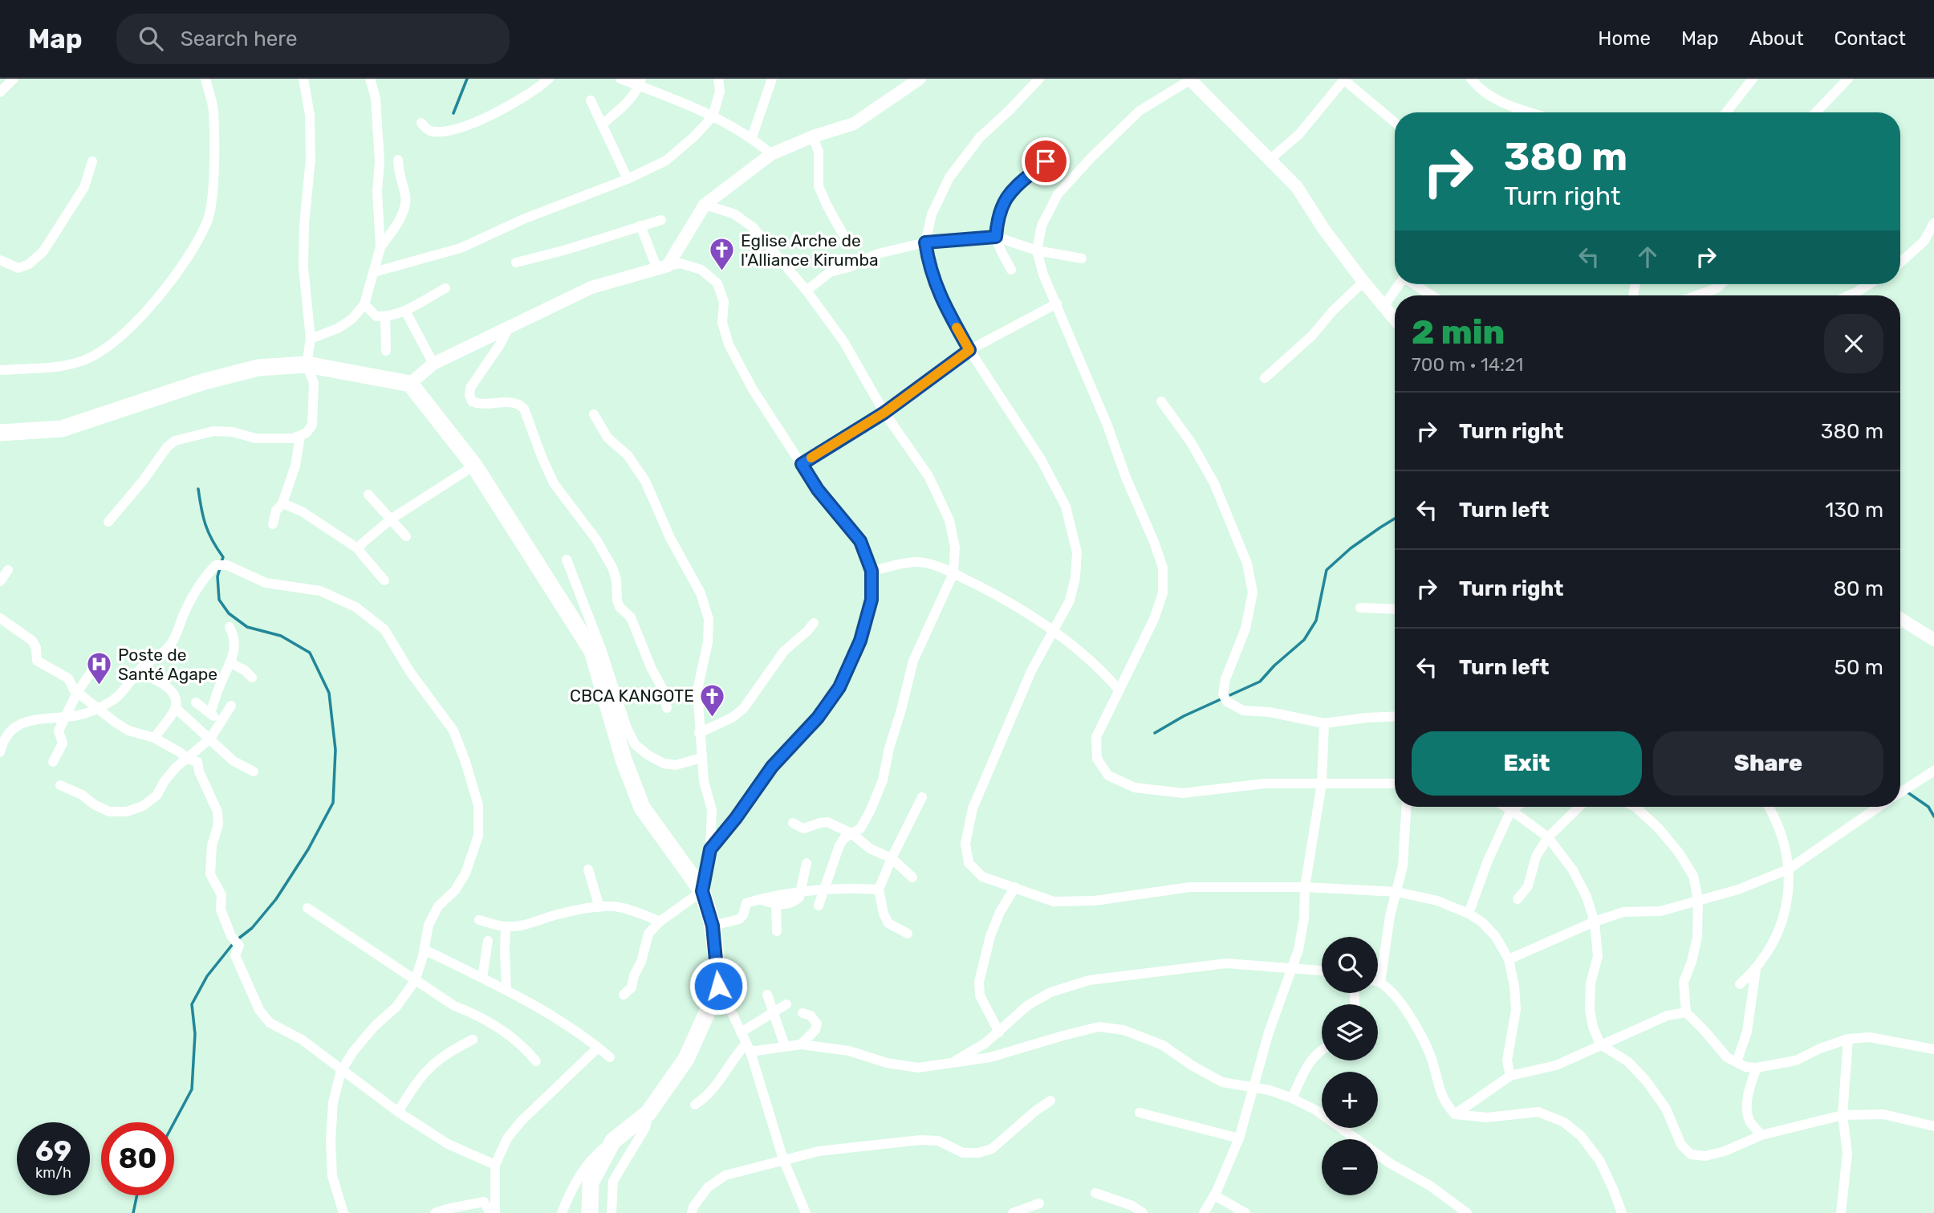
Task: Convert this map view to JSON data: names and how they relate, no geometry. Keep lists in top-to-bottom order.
{
  "places": {
    "church": ["Eglise Arche de l'Alliance Kirumba", "CBCA KANGOTE"],
    "hospital": ["Poste de Santé Agape"]
  },
  "page": {
    "header": "Map",
    "search": "Search here",
    "nav": [
      "Home",
      "Map",
      "About",
      "Contact"
    ],
    "turn": ["380 m", "Turn right"],
    "heading": ["2 min", "700 m · 14:21"],
    "list": [
      {
        "name": "Turn right",
        "value": "380 m"
      },
      {
        "name": "Turn left",
        "value": "130 m"
      },
      {
        "name": "Turn right",
        "value": "80 m"
      },
      {
        "name": "Turn left",
        "value": "50 m"
      }
    ],
    "buttons": ["Exit", "Share"],
    "map_buttons": ["+", "−"],
    "speed": "69 km/h",
    "limit": "80"
  }
}
